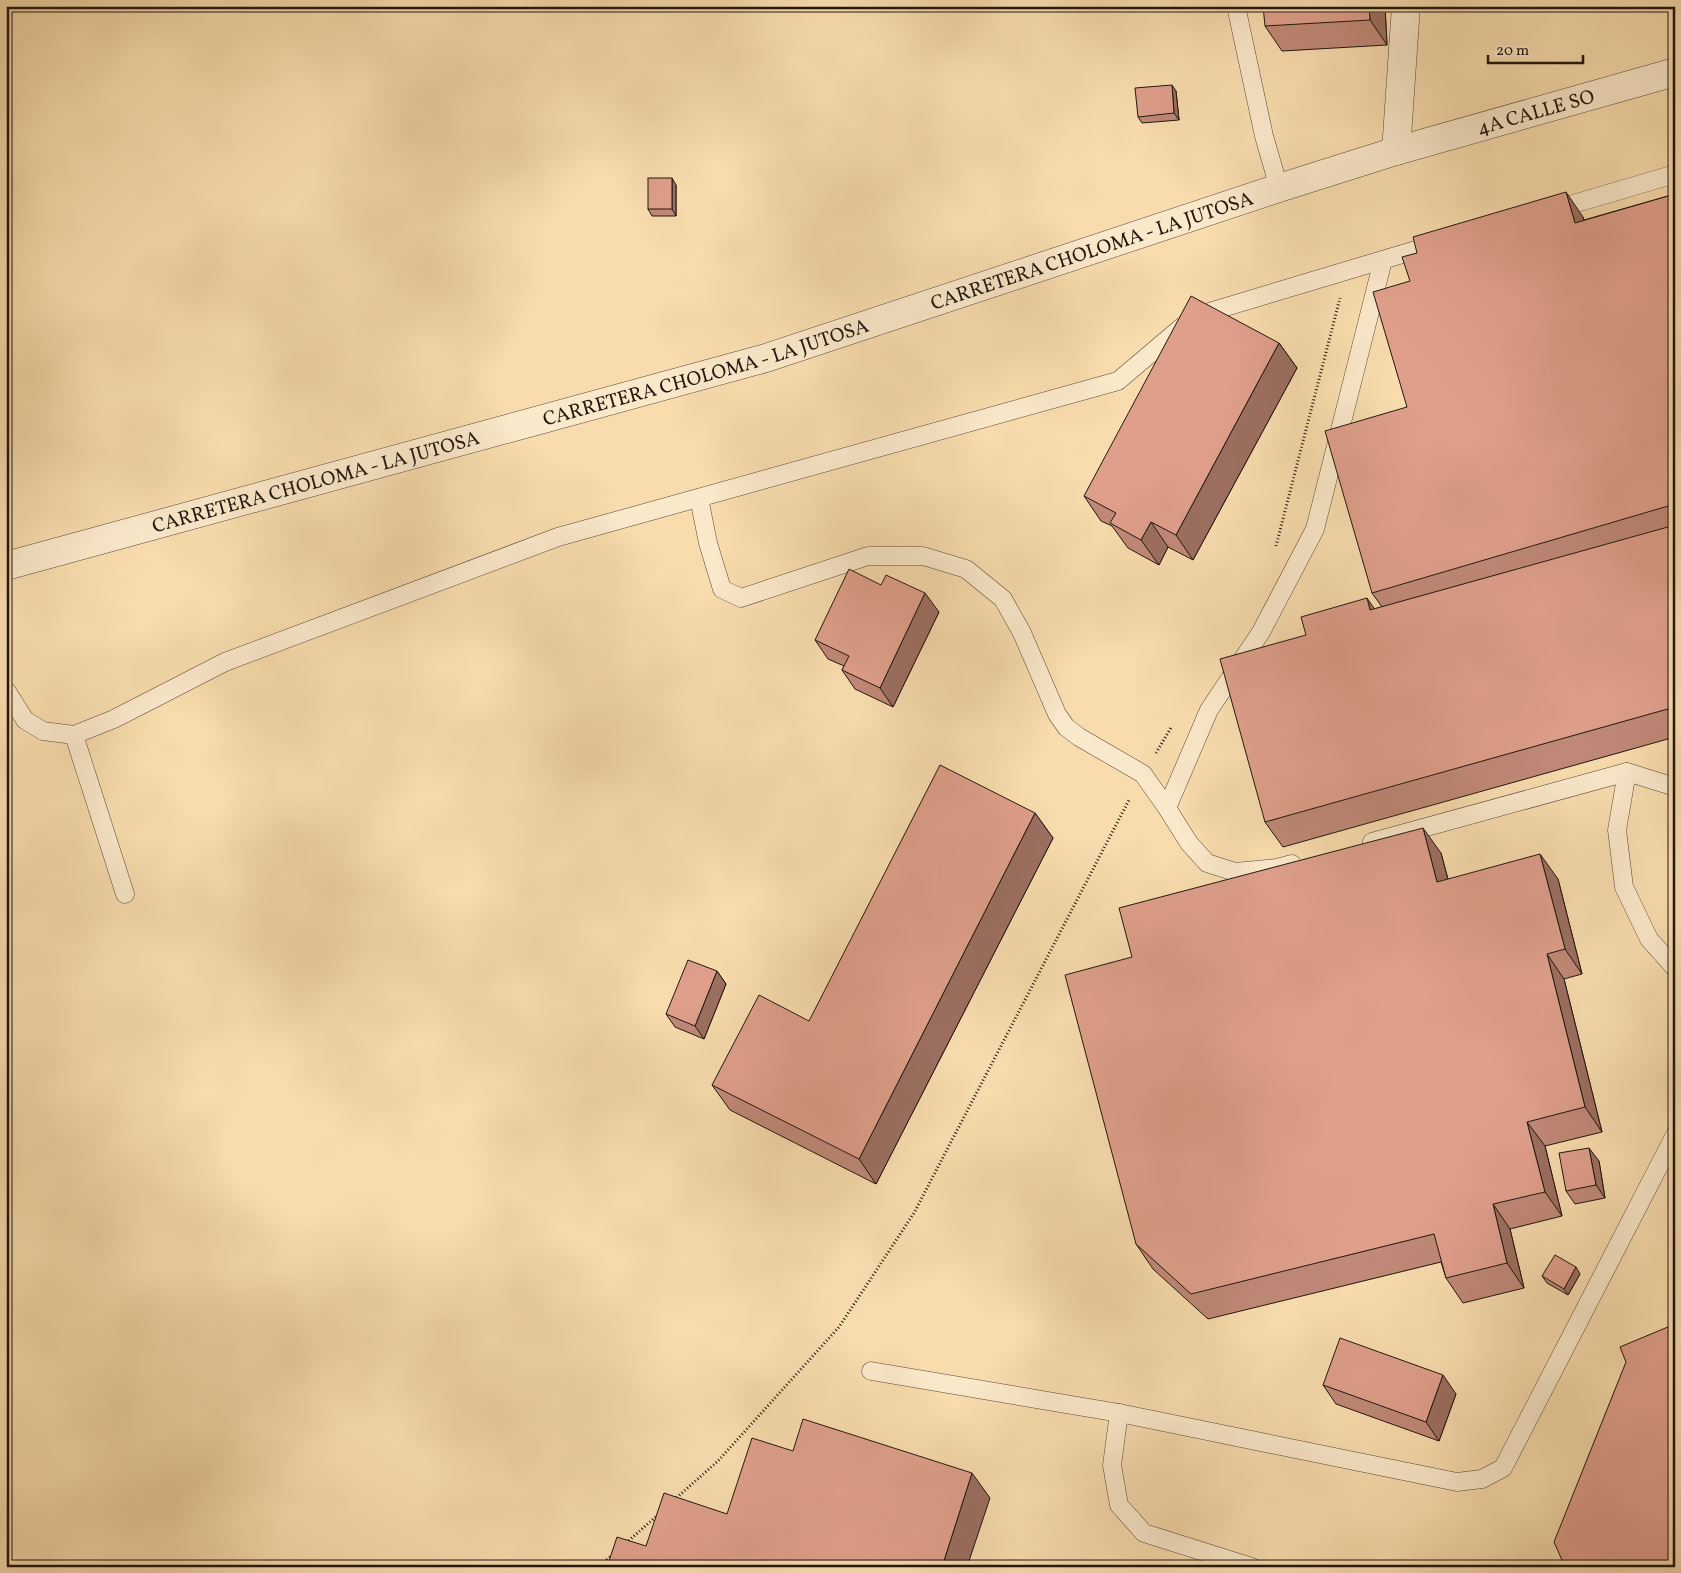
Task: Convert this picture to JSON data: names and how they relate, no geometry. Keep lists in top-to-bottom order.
{
  "streets": {
    "street": ["4A CALLE SO", "CARRETERA CHOLOMA - LA JUTOSA"]
  },
  "crossings": [
    ["4A CALLE SO", "CARRETERA CHOLOMA - LA JUTOSA"]
  ],
  "scale_bar": "20 m"
}
